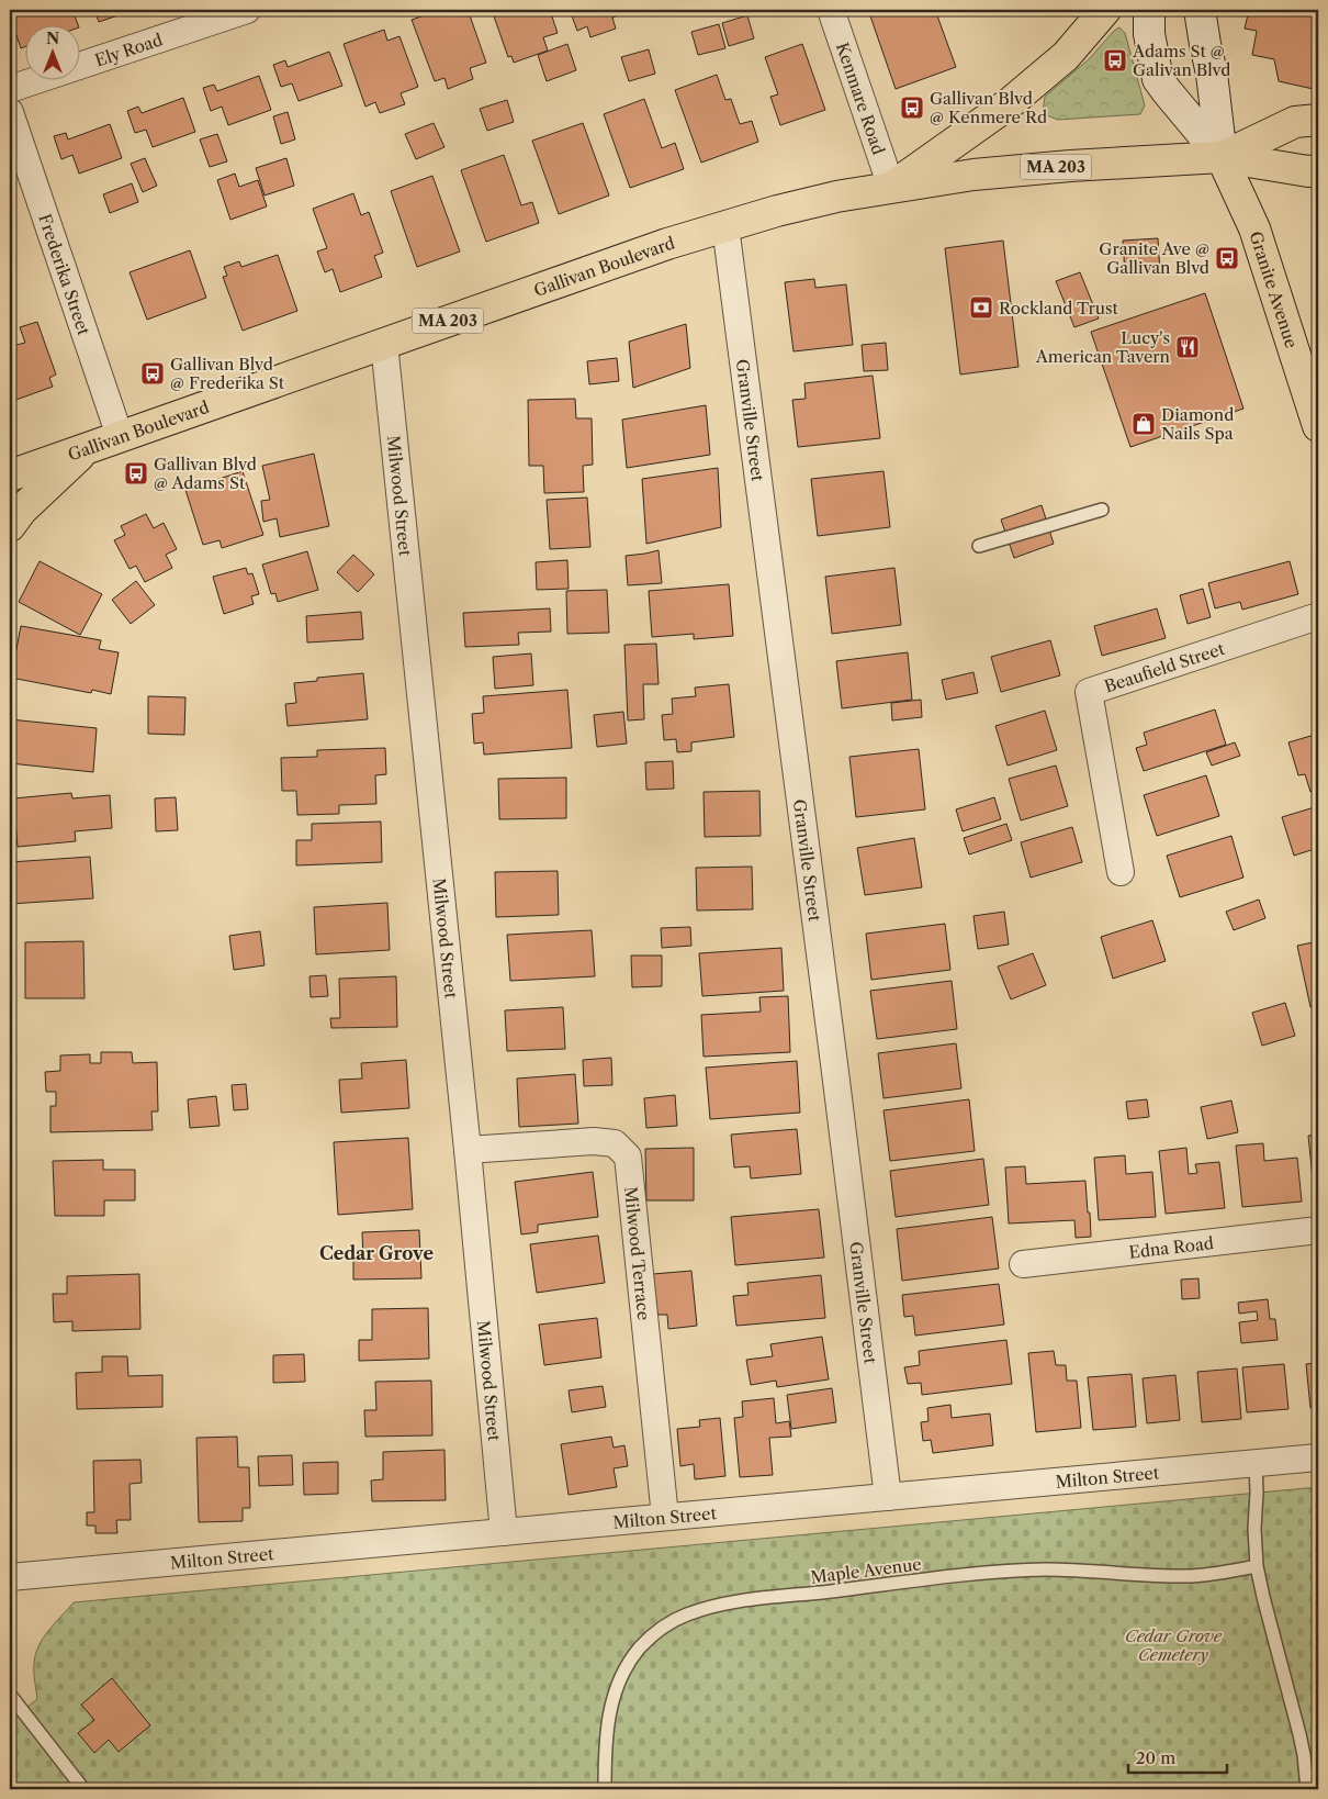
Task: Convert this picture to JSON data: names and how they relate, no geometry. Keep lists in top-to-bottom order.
{
  "streets": {
    "highway": ["MA 203", "Gallivan Boulevard", "Granite Avenue"],
    "street": [
      "Ely Road",
      "Kenmare Road",
      "Frederika Street",
      "Granville Street",
      "Milwood Street",
      "Beaufield Street",
      "Edna Road",
      "Milwood Terrace",
      "Milton Street"
    ],
    "lane": ["Maple Avenue"]
  },
  "crossings": [
    ["Kenmare Road", "Gallivan Boulevard"],
    ["Gallivan Boulevard", "Frederika Street"],
    ["Gallivan Boulevard", "Granite Avenue"],
    ["Gallivan Boulevard", "Granville Street"],
    ["Gallivan Boulevard", "Milwood Street"],
    ["Granville Street", "Milton Street"],
    ["Milwood Street", "Milwood Terrace"],
    ["Milwood Street", "Milton Street"],
    ["Milwood Terrace", "Milton Street"]
  ],
  "districts": ["Cedar Grove"],
  "parks": ["Cedar Grove Cemetery"],
  "places": {
    "bus stop": [
      "Adams St @ Galivan Blvd",
      "Gallivan Blvd @ Kenmere Rd",
      "Granite Ave @ Gallivan Blvd",
      "Gallivan Blvd @ Frederika St",
      "Gallivan Blvd @ Adams St"
    ],
    "bank": ["Rockland Trust"],
    "restaurant": ["Lucy's American Tavern"],
    "shop": ["Diamond Nails Spa"]
  },
  "scale_bar": "20 m",
  "north": "top"
}
